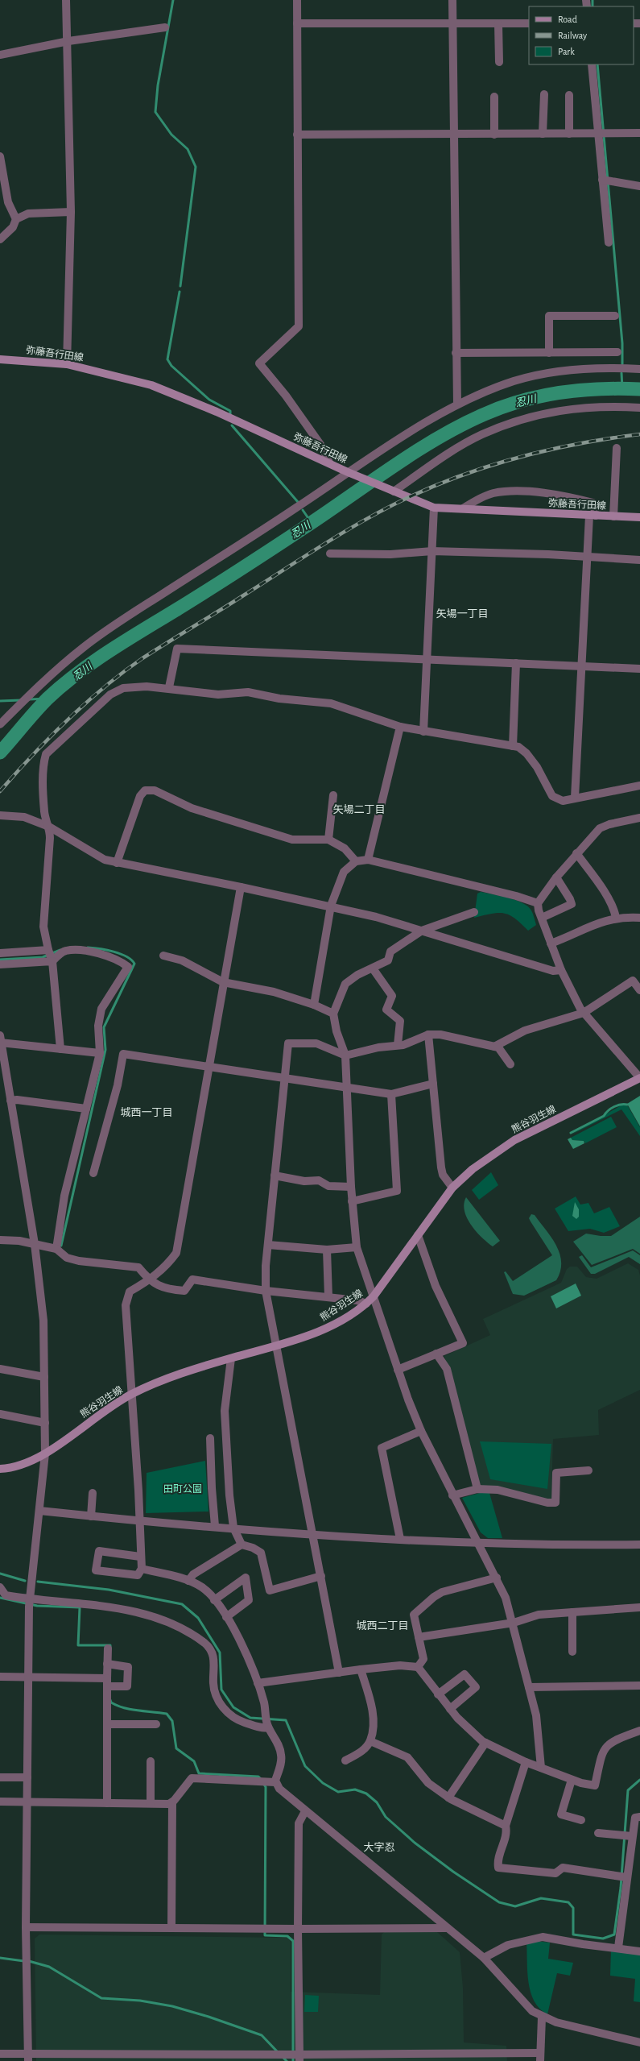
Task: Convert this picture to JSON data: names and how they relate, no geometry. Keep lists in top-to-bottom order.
{
  "streets": {
    "main road": ["弥藤吾行田線", "熊谷羽生線"]
  },
  "districts": [
    "矢場一丁目",
    "矢場二丁目",
    "城西一丁目",
    "城西二丁目",
    "大字忍"
  ],
  "water": ["忍川"],
  "parks": ["田町公園"],
  "legend": ["Road", "Railway", "Park"]
}
